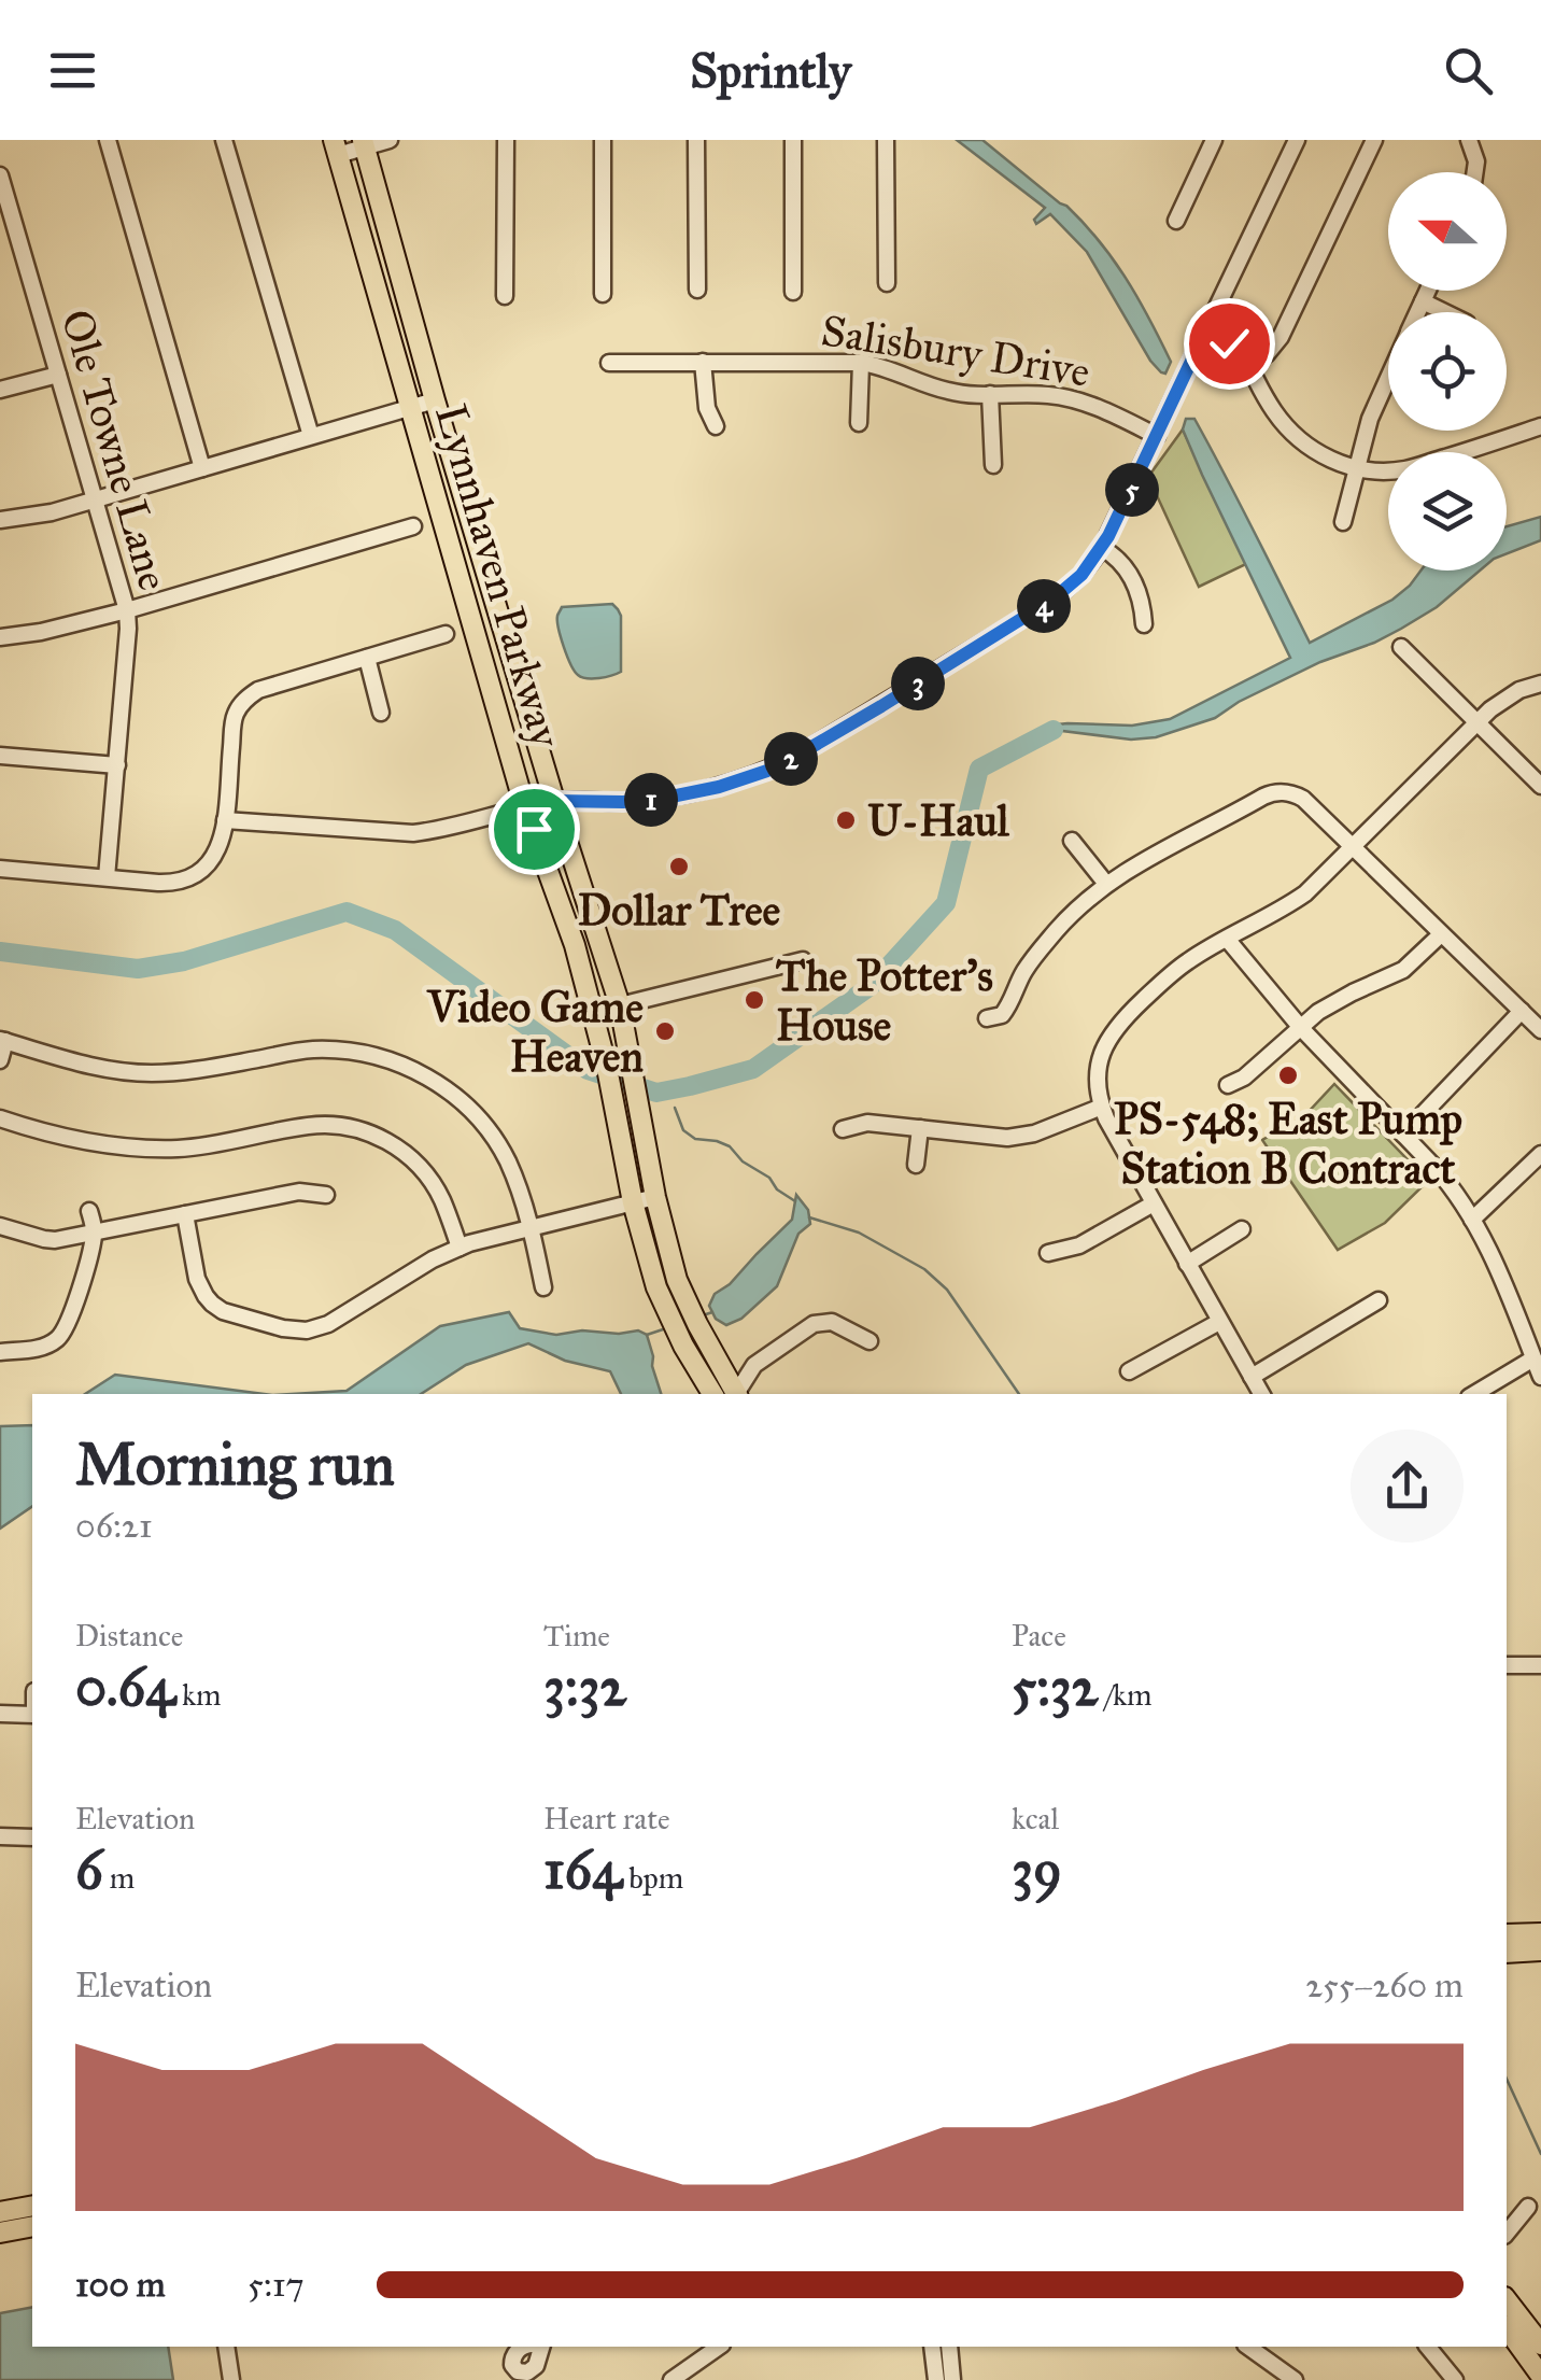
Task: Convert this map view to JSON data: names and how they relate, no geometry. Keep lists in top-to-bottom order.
{
  "streets": {
    "main road": ["Lynnhaven Parkway"],
    "street": ["Salisbury Drive", "Ole Towne Lane"]
  },
  "places": [
    "U-Haul",
    "Dollar Tree",
    "The Potter's House",
    "Video Game Heaven",
    "PS-548; East Pump Station B Contract"
  ],
  "north": "left",
  "page": {
    "header": "Sprintly",
    "pins": [
      "5",
      "4",
      "3",
      "2",
      "1"
    ],
    "heading": ["Morning run", "06:21"],
    "stats": [
      ["Distance", "0.64 km"],
      ["Time", "3:32"],
      ["Pace", "5:32 /km"],
      ["Elevation", "6 m"],
      ["Heart rate", "164 bpm"],
      ["kcal", "39"]
    ],
    "chart": ["Elevation", "255–260 m"],
    "list": [
      {
        "name": "100 m",
        "note": "5:17"
      }
    ]
  }
}
